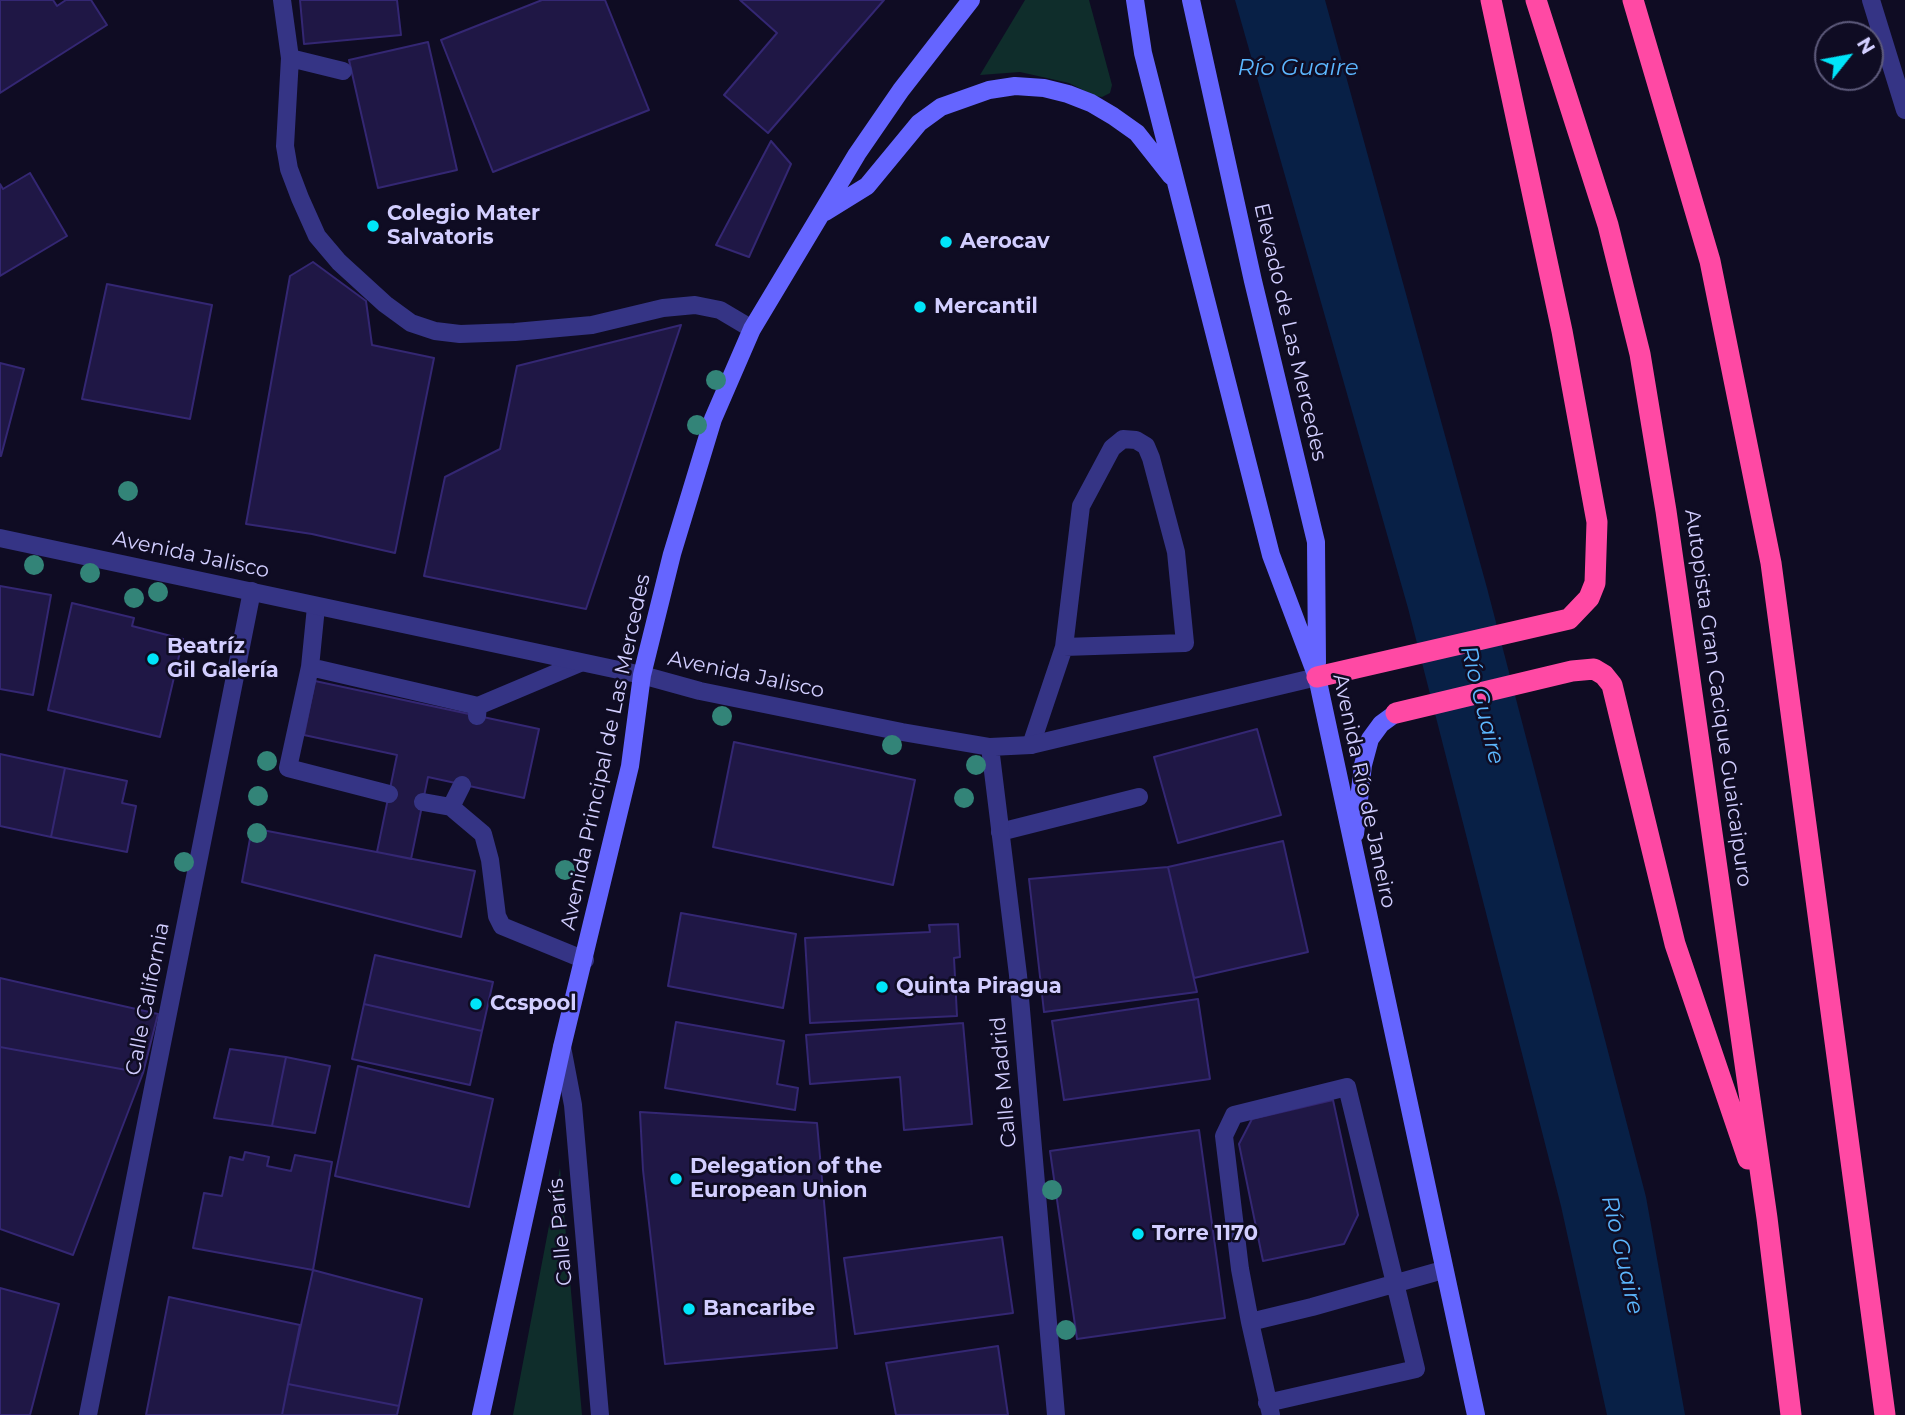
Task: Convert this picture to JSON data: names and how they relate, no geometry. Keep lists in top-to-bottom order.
{
  "streets": {
    "highway": ["Autopista Gran Cacique Guaicaipuro"],
    "street": [
      "Elevado de Las Mercedes",
      "Avenida Jalisco",
      "Avenida Principal de Las Mercedes",
      "Avenida Río de Janeiro",
      "Calle California",
      "Calle Madrid",
      "Calle París"
    ]
  },
  "crossings": [
    ["Elevado de Las Mercedes", "Avenida Jalisco"],
    ["Elevado de Las Mercedes", "Avenida Río de Janeiro"],
    ["Avenida Jalisco", "Avenida Principal de Las Mercedes"],
    ["Avenida Jalisco", "Avenida Río de Janeiro"],
    ["Avenida Jalisco", "Calle California"],
    ["Avenida Jalisco", "Calle Madrid"],
    ["Avenida Principal de Las Mercedes", "Calle París"]
  ],
  "water": ["Río Guaire"],
  "places": [
    "Colegio Mater Salvatoris",
    "Aerocav",
    "Mercantil",
    "Beatríz Gil Galería",
    "Quinta Piragua",
    "Ccspool",
    "Delegation of the European Union",
    "Torre 1170",
    "Bancaribe"
  ],
  "north": "top right"
}
